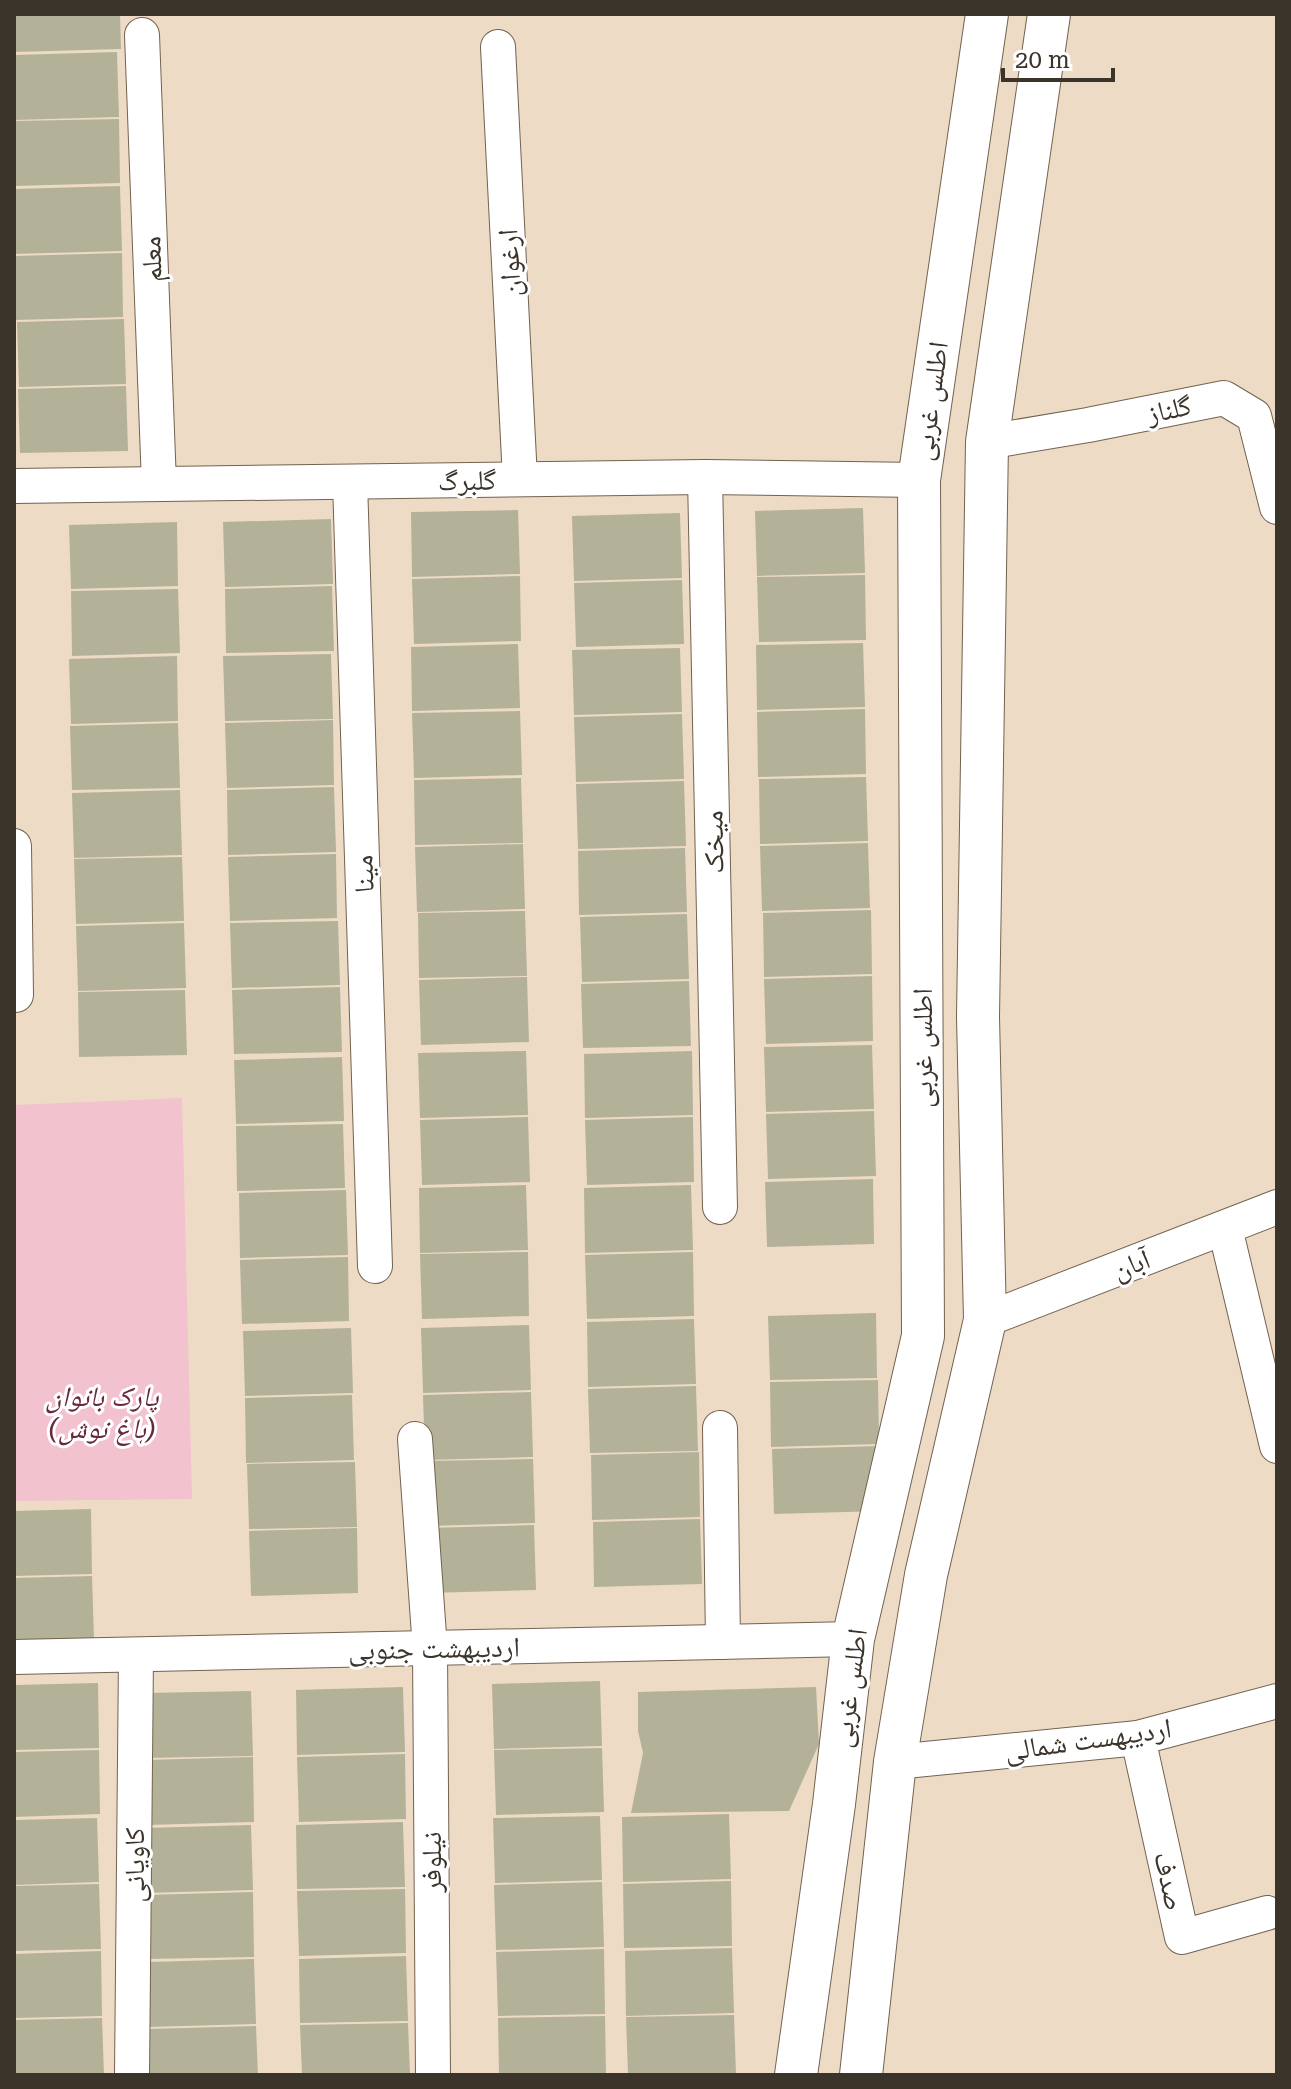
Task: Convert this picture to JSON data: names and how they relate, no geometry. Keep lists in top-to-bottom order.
{
  "streets": {
    "street": [
      "معلم",
      "ارغوان",
      "اطلس غربی",
      "گلناز",
      "گلبرگ",
      "میخک",
      "مینا",
      "آبان",
      "اردیبهشت جنوبی",
      "اردیبهست شمالی",
      "نیلوفر",
      "کاویانی",
      "صدف"
    ]
  },
  "crossings": [
    ["معلم", "گلبرگ"],
    ["ارغوان", "گلبرگ"],
    ["اطلس غربی", "گلناز"],
    ["اطلس غربی", "گلبرگ"],
    ["اطلس غربی", "آبان"],
    ["اطلس غربی", "اردیبهشت جنوبی"],
    ["اطلس غربی", "اردیبهست شمالی"],
    ["گلبرگ", "میخک"],
    ["گلبرگ", "مینا"],
    ["اردیبهشت جنوبی", "نیلوفر"],
    ["اردیبهشت جنوبی", "کاویانی"],
    ["اردیبهست شمالی", "صدف"]
  ],
  "parks": ["پارک بانوان (باغ نوش)"],
  "scale_bar": "20 m"
}
